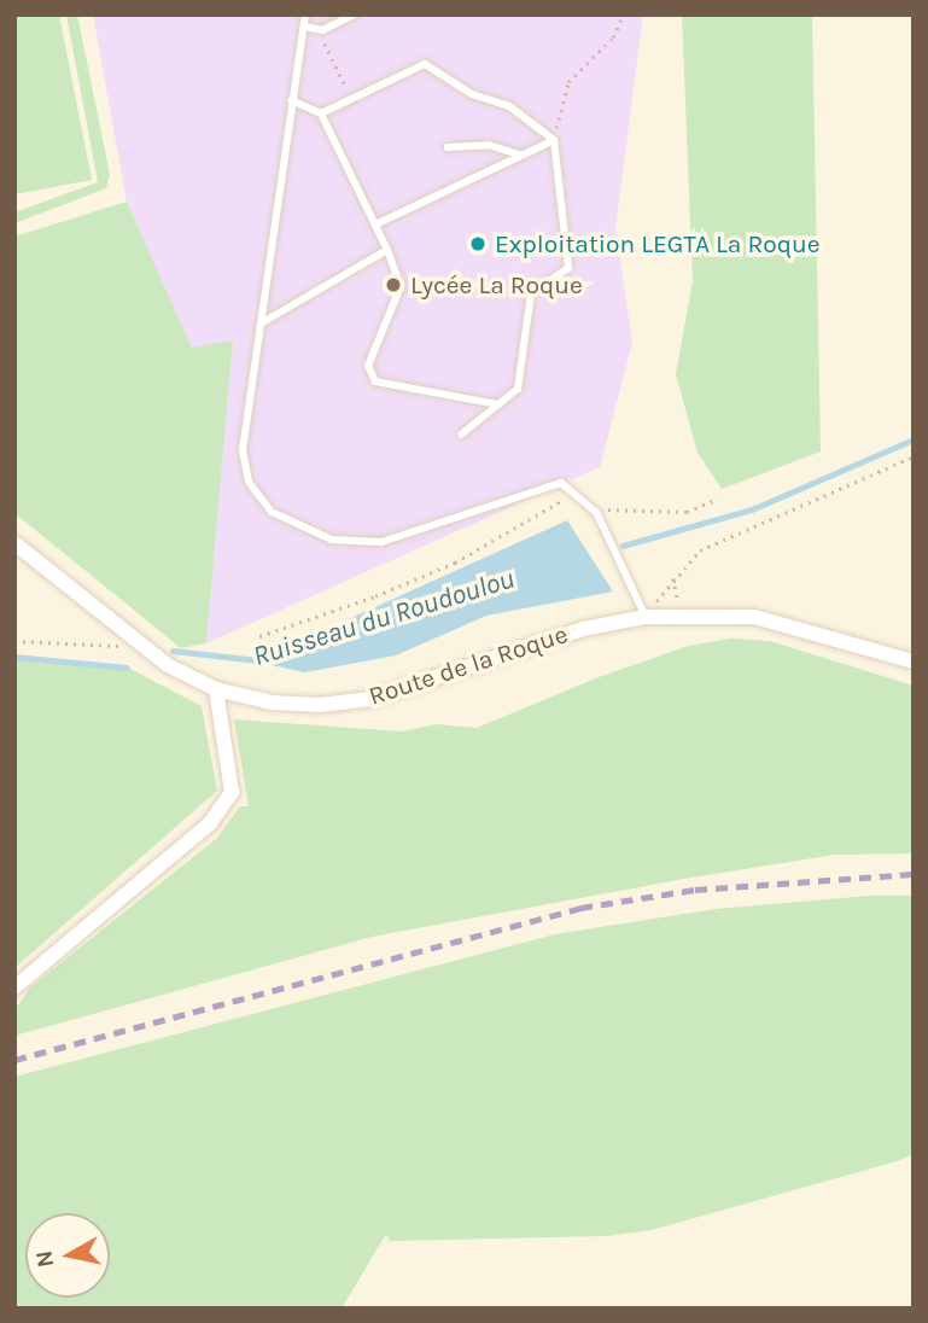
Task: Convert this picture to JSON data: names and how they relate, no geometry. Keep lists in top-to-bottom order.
{
  "streets": {
    "street": ["Route de la Roque"]
  },
  "water": ["Ruisseau du Roudoulou"],
  "places": ["Exploitation LEGTA La Roque", "Lycée La Roque"],
  "north": "left"
}
